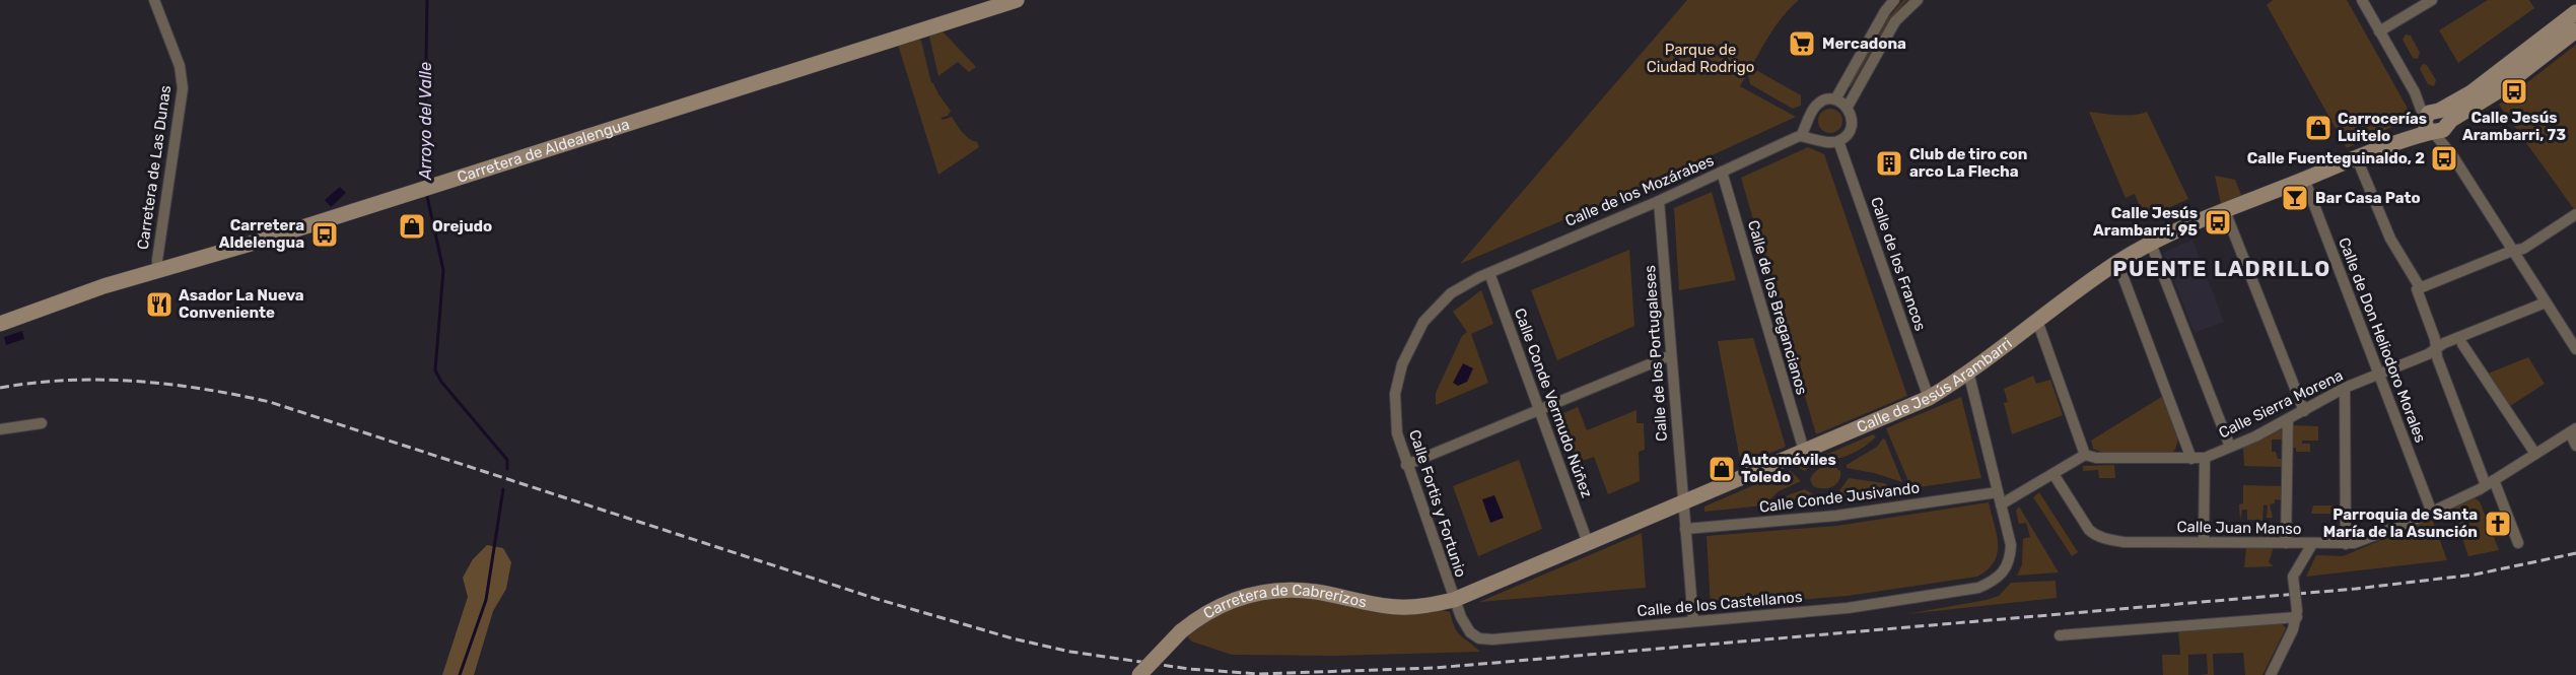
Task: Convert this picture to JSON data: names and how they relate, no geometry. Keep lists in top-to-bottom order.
{
  "streets": {
    "main road": ["Carretera de Aldealengua", "Calle de Jesús Arambarri", "Carretera de Cabrerizos"],
    "street": [
      "Carretera de Las Dunas",
      "Calle de los Mozárabes",
      "Calle de los Francos",
      "Calle de los Bregancianos",
      "Calle de Don Heliodoro Morales",
      "Calle de los Portugaleses",
      "Calle Conde Vermudo Núñez",
      "Calle Sierra Morena",
      "Calle Conde Jusivando",
      "Calle Fortis y Fortunio",
      "Calle Juan Manso",
      "Calle de los Castellanos"
    ]
  },
  "crossings": [
    ["Carretera de Aldealengua", "Carretera de Las Dunas"],
    ["Calle de los Mozárabes", "Calle de los Bregancianos"],
    ["Calle de los Mozárabes", "Calle de los Portugaleses"],
    ["Calle de los Mozárabes", "Calle Conde Vermudo Núñez"],
    ["Calle de los Mozárabes", "Calle Fortis y Fortunio"],
    ["Calle de los Francos", "Calle de Jesús Arambarri"],
    ["Calle de los Bregancianos", "Calle de Jesús Arambarri"],
    ["Calle de Don Heliodoro Morales", "Calle de Jesús Arambarri"],
    ["Calle de Don Heliodoro Morales", "Calle Sierra Morena"],
    ["Calle de Don Heliodoro Morales", "Calle Juan Manso"],
    ["Calle de los Portugaleses", "Calle de Jesús Arambarri"],
    ["Calle de los Portugaleses", "Calle Conde Jusivando"],
    ["Calle de los Portugaleses", "Calle de los Castellanos"],
    ["Calle de Jesús Arambarri", "Calle Conde Vermudo Núñez"],
    ["Calle de Jesús Arambarri", "Calle Fortis y Fortunio"],
    ["Calle de Jesús Arambarri", "Calle de los Castellanos"],
    ["Calle de Jesús Arambarri", "Carretera de Cabrerizos"],
    ["Calle Conde Vermudo Núñez", "Calle Fortis y Fortunio"],
    ["Calle Fortis y Fortunio", "Calle de los Castellanos"],
    ["Calle Fortis y Fortunio", "Carretera de Cabrerizos"],
    ["Calle de los Castellanos", "Carretera de Cabrerizos"]
  ],
  "districts": ["PUENTE LADRILLO"],
  "water": ["Arroyo del Valle"],
  "parks": ["Parque de Ciudad Rodrigo"],
  "places": {
    "supermarket": ["Mercadona"],
    "bus stop": [
      "Calle Jesús Arambarri, 73",
      "Calle Fuenteguinaldo, 2",
      "Calle Jesús Arambarri, 95",
      "Carretera Aldelengua"
    ],
    "shop": ["Carrocerías Luitelo", "Orejudo", "Automóviles Toledo"],
    "building": ["Club de tiro con arco La Flecha"],
    "bar": ["Bar Casa Pato"],
    "restaurant": ["Asador La Nueva Conveniente"],
    "church": ["Parroquia de Santa María de la Asunción"]
  }
}
